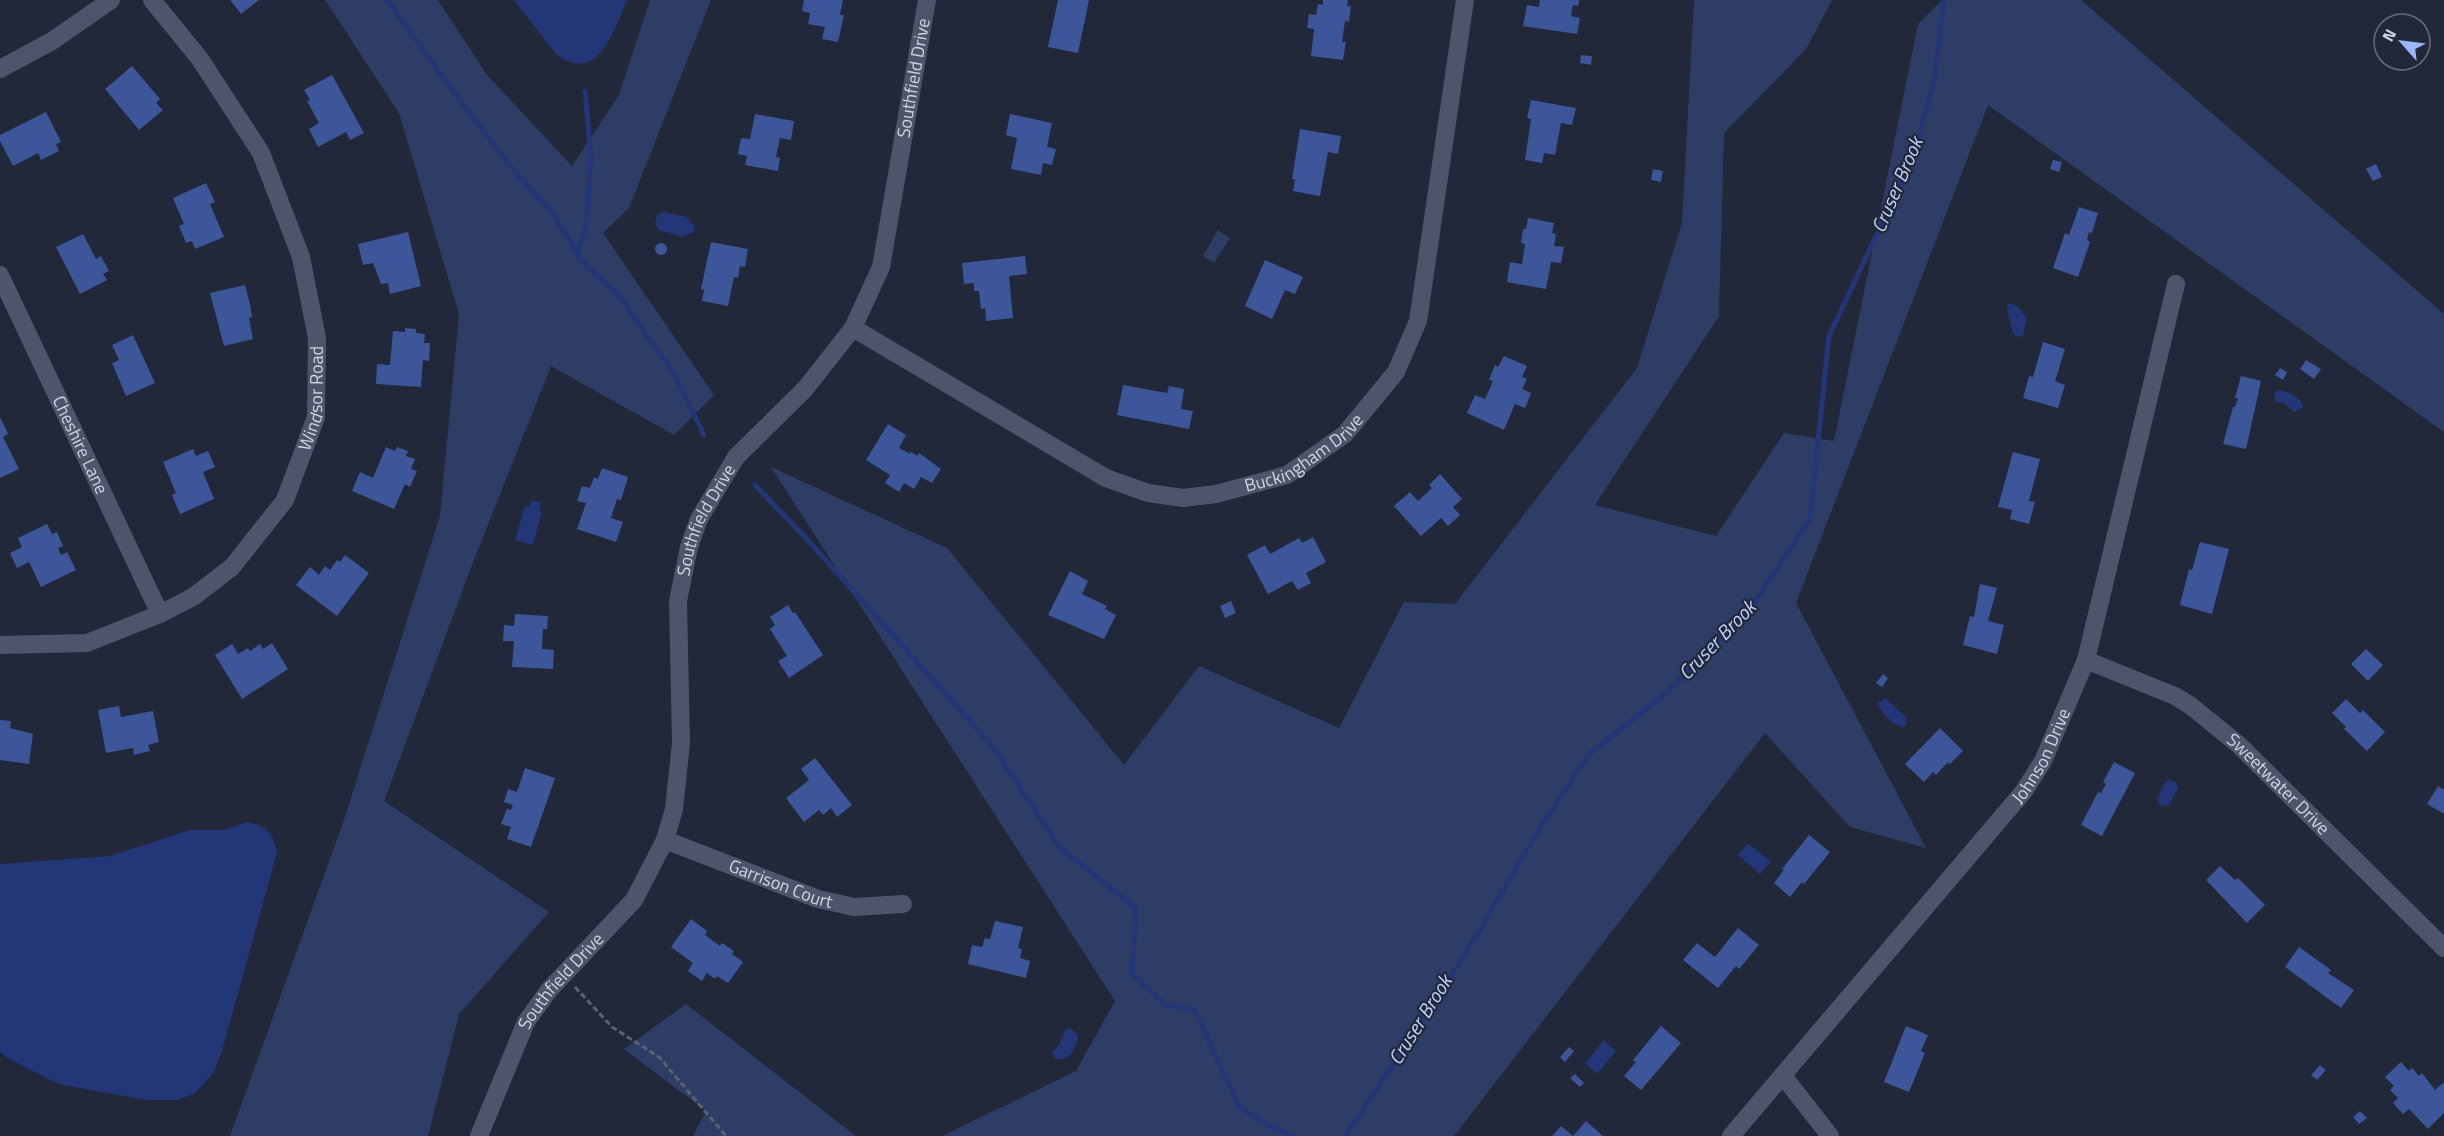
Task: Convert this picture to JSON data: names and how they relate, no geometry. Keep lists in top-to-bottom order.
{
  "streets": {
    "street": [
      "Southfield Drive",
      "Windsor Road",
      "Cheshire Lane",
      "Buckingham Drive",
      "Johnson Drive",
      "Sweetwater Drive",
      "Garrison Court"
    ]
  },
  "crossings": [
    ["Southfield Drive", "Buckingham Drive"],
    ["Southfield Drive", "Garrison Court"],
    ["Windsor Road", "Cheshire Lane"],
    ["Johnson Drive", "Sweetwater Drive"]
  ],
  "water": ["Cruser Brook"],
  "north": "top left"
}
